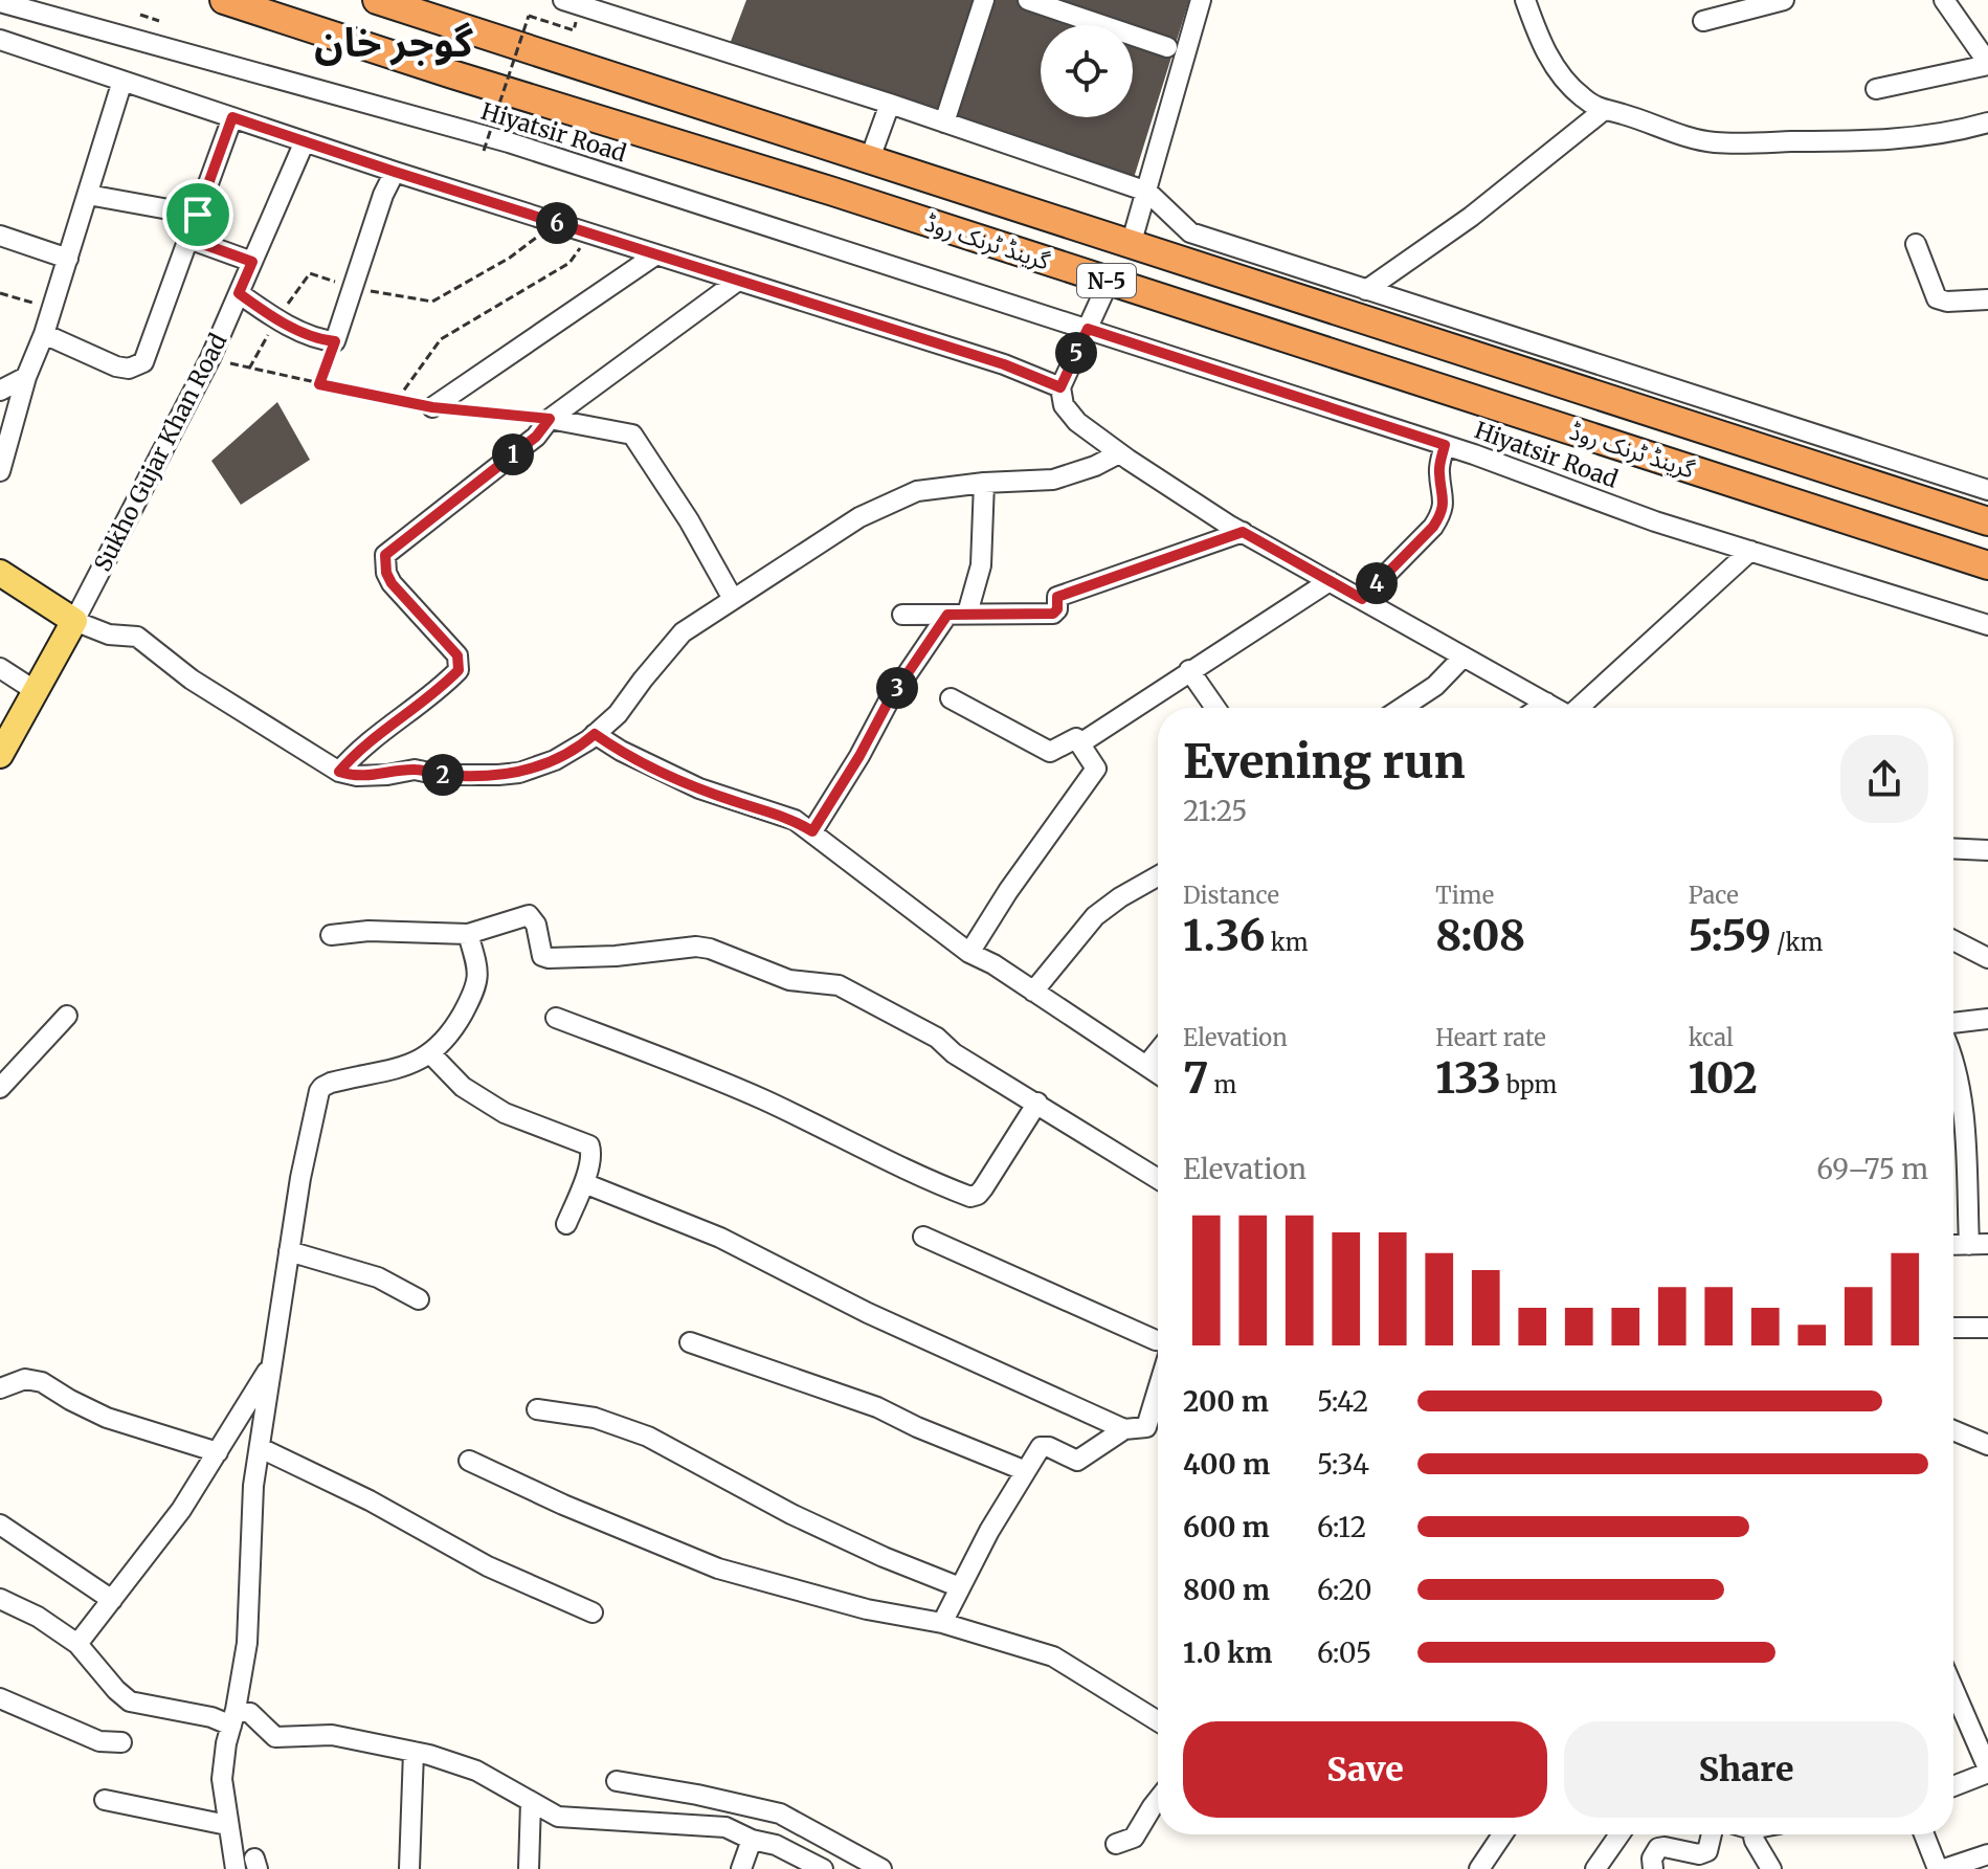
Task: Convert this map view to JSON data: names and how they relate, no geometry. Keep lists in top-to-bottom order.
{
  "streets": {
    "highway": ["گرینڈ ٹرنک روڈ", "N-5"],
    "main road": ["Sukho Gujar Khan Road"],
    "street": ["Hiyatsir Road"]
  },
  "districts": ["گوجر خان"],
  "page": {
    "pins": [
      "6",
      "5",
      "1",
      "4",
      "3",
      "2"
    ],
    "heading": ["Evening run", "21:25"],
    "stats": [
      ["Distance", "1.36 km"],
      ["Time", "8:08"],
      ["Pace", "5:59 /km"],
      ["Elevation", "7 m"],
      ["Heart rate", "133 bpm"],
      ["kcal", "102"]
    ],
    "chart": ["Elevation", "69–75 m"],
    "list": [
      {
        "name": "200 m",
        "note": "5:42"
      },
      {
        "name": "400 m",
        "note": "5:34"
      },
      {
        "name": "600 m",
        "note": "6:12"
      },
      {
        "name": "800 m",
        "note": "6:20"
      },
      {
        "name": "1.0 km",
        "note": "6:05"
      }
    ],
    "buttons": ["Save", "Share"]
  }
}
